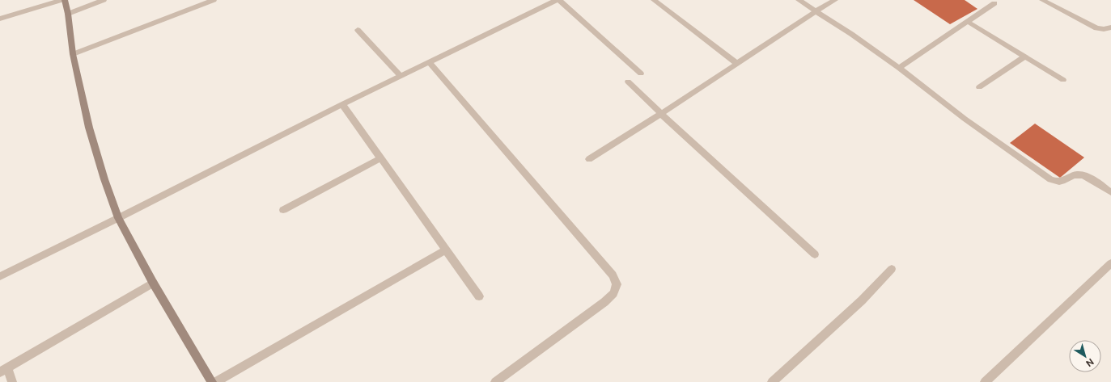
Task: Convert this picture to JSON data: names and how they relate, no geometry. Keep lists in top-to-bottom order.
{
  "north": "bottom right"
}
